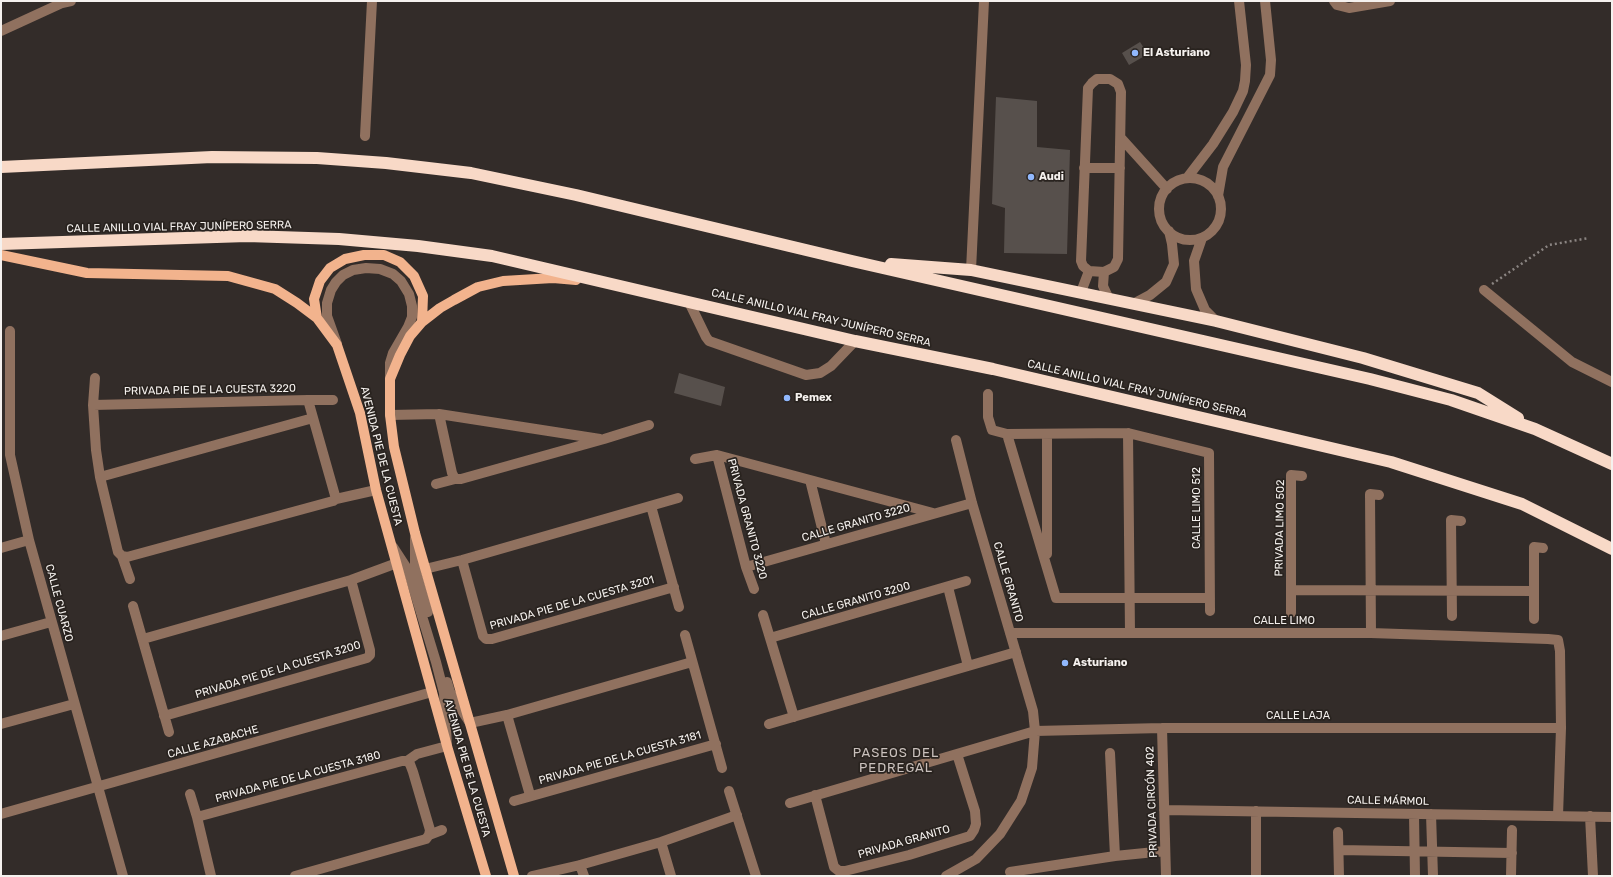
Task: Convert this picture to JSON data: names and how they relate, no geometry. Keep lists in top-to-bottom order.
{
  "streets": {
    "highway": ["CALLE ANILLO VIAL FRAY JUNÍPERO SERRA"],
    "main road": ["AVENIDA PIE DE LA CUESTA"],
    "street": [
      "PRIVADA PIE DE LA CUESTA 3220",
      "CALLE LIMO 512",
      "PRIVADA GRANITO 3220",
      "CALLE GRANITO 3220",
      "PRIVADA LIMO 502",
      "CALLE GRANITO",
      "CALLE GRANITO 3200",
      "CALLE CUARZO",
      "PRIVADA PIE DE LA CUESTA 3201",
      "CALLE LIMO",
      "PRIVADA PIE DE LA CUESTA 3200",
      "CALLE LAJA",
      "CALLE AZABACHE",
      "PRIVADA PIE DE LA CUESTA 3181",
      "PRIVADA PIE DE LA CUESTA 3180",
      "CALLE MÁRMOL",
      "PRIVADA CIRCÓN 402",
      "PRIVADA GRANITO"
    ]
  },
  "crossings": [
    ["CALLE ANILLO VIAL FRAY JUNÍPERO SERRA", "AVENIDA PIE DE LA CUESTA"],
    ["AVENIDA PIE DE LA CUESTA", "CALLE AZABACHE"],
    ["AVENIDA PIE DE LA CUESTA", "PRIVADA PIE DE LA CUESTA 3180"],
    ["PRIVADA GRANITO 3220", "CALLE GRANITO 3220"],
    ["CALLE GRANITO 3220", "CALLE GRANITO"],
    ["CALLE GRANITO", "CALLE LIMO"],
    ["CALLE GRANITO", "CALLE LAJA"],
    ["CALLE CUARZO", "CALLE AZABACHE"],
    ["CALLE LIMO", "CALLE LAJA"],
    ["CALLE LAJA", "PRIVADA CIRCÓN 402"],
    ["CALLE MÁRMOL", "PRIVADA CIRCÓN 402"]
  ],
  "districts": ["PASEOS DEL PEDREGAL"],
  "places": [
    "El Asturiano",
    "Audi",
    "Pemex",
    "Asturiano"
  ]
}
